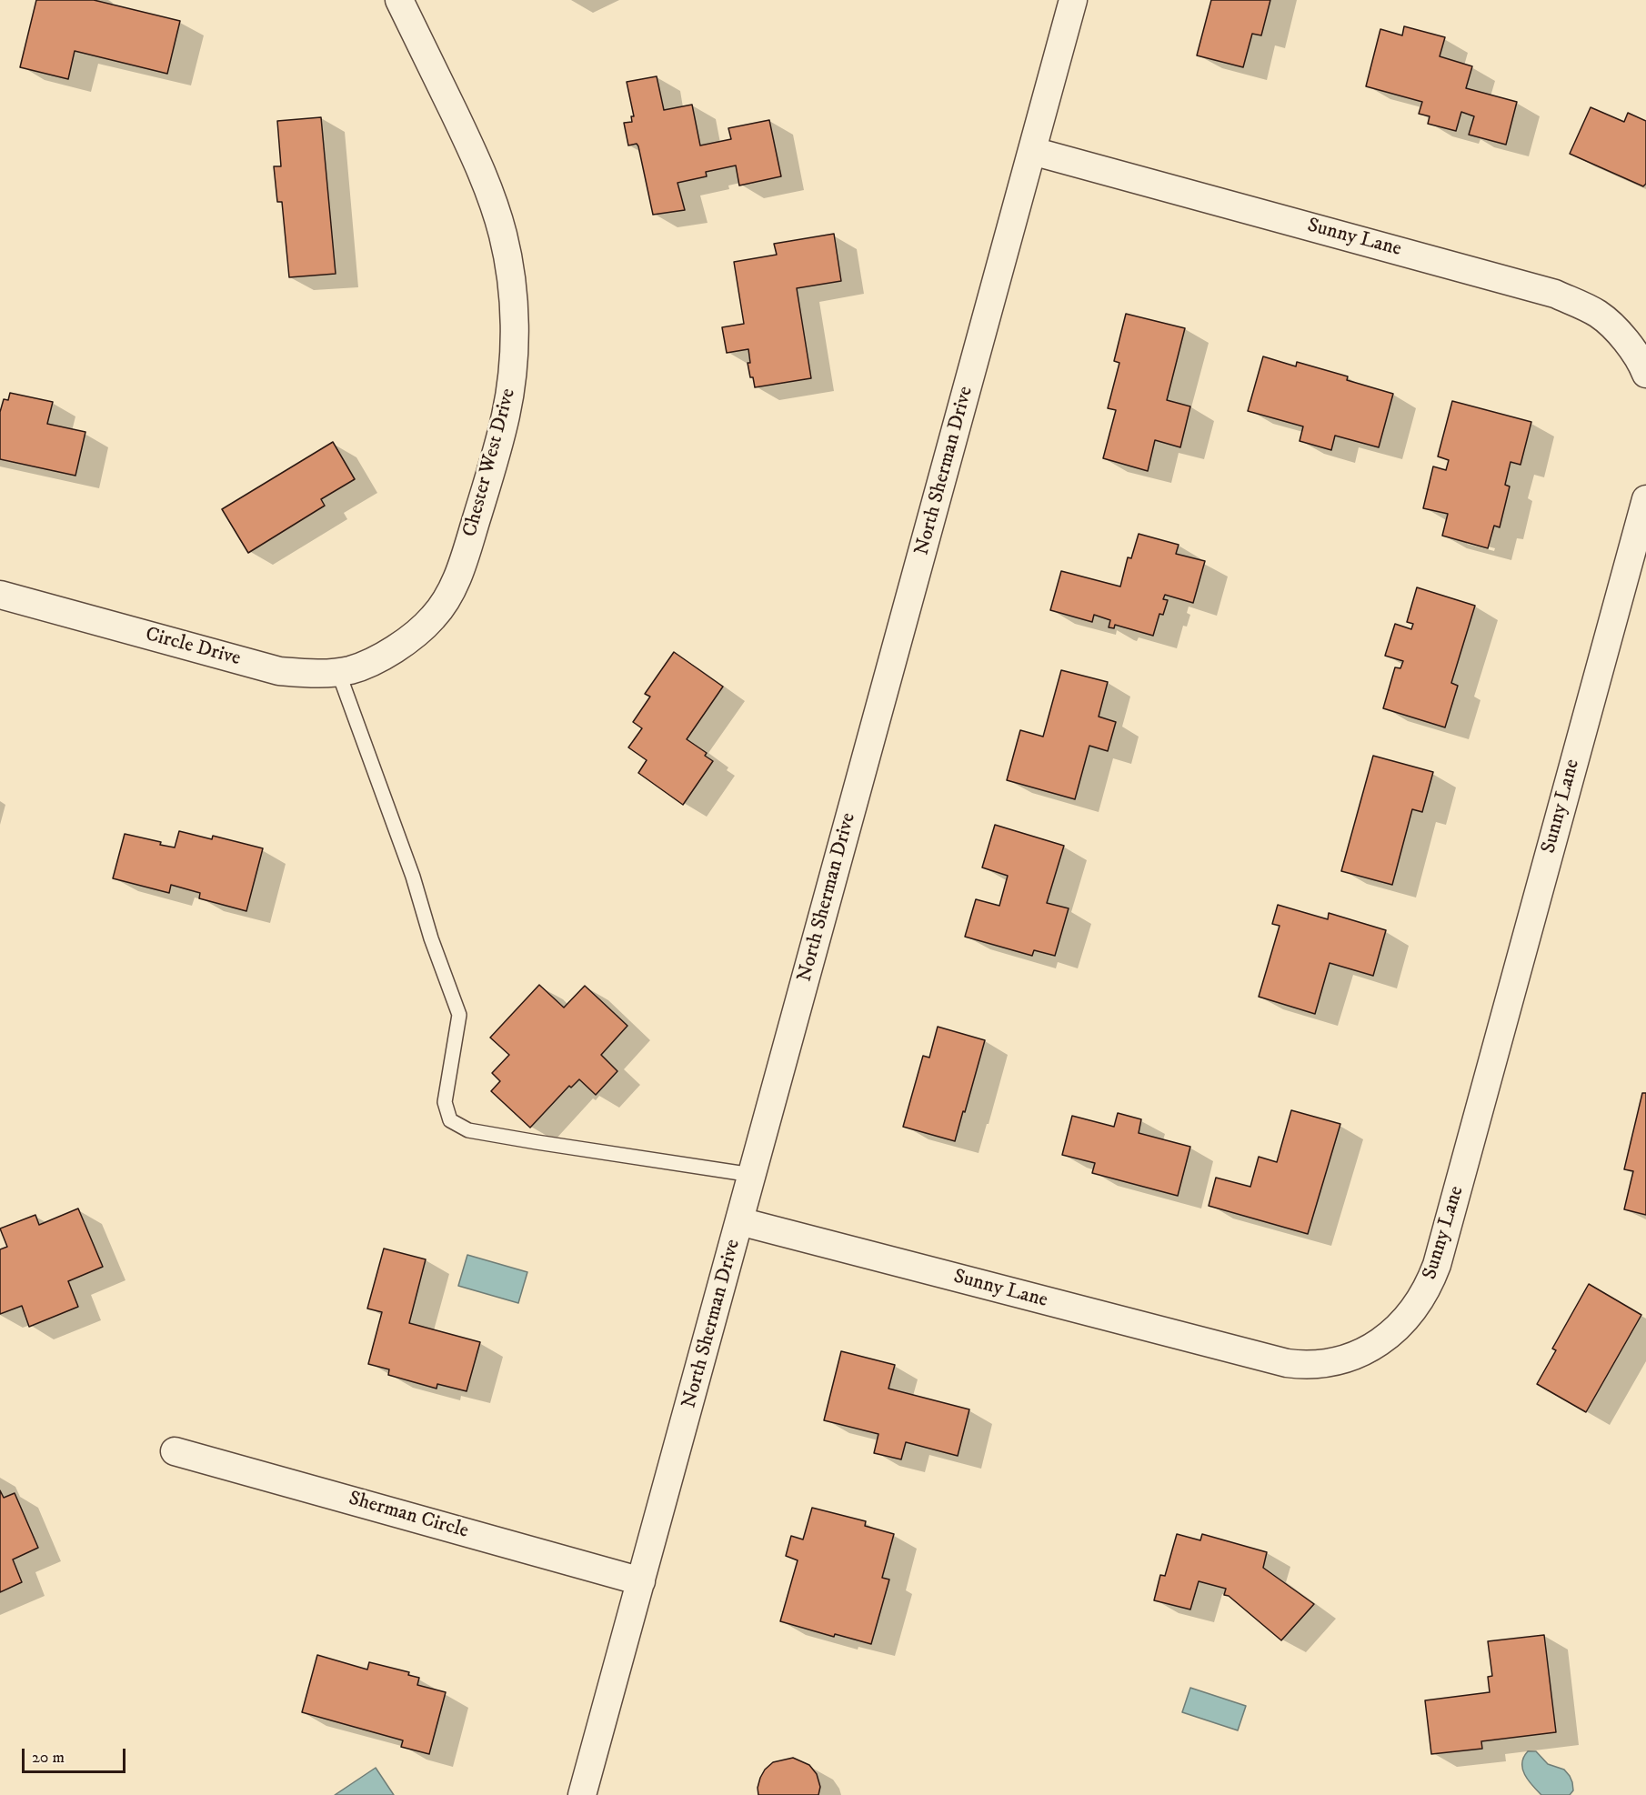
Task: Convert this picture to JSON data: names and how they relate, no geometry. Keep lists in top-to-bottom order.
{
  "streets": {
    "street": [
      "Sunny Lane",
      "Chester West Drive",
      "North Sherman Drive",
      "Circle Drive",
      "Sherman Circle"
    ]
  },
  "crossings": [
    ["Sunny Lane", "North Sherman Drive"],
    ["Chester West Drive", "Circle Drive"],
    ["North Sherman Drive", "Sherman Circle"]
  ],
  "scale_bar": "20 m"
}
